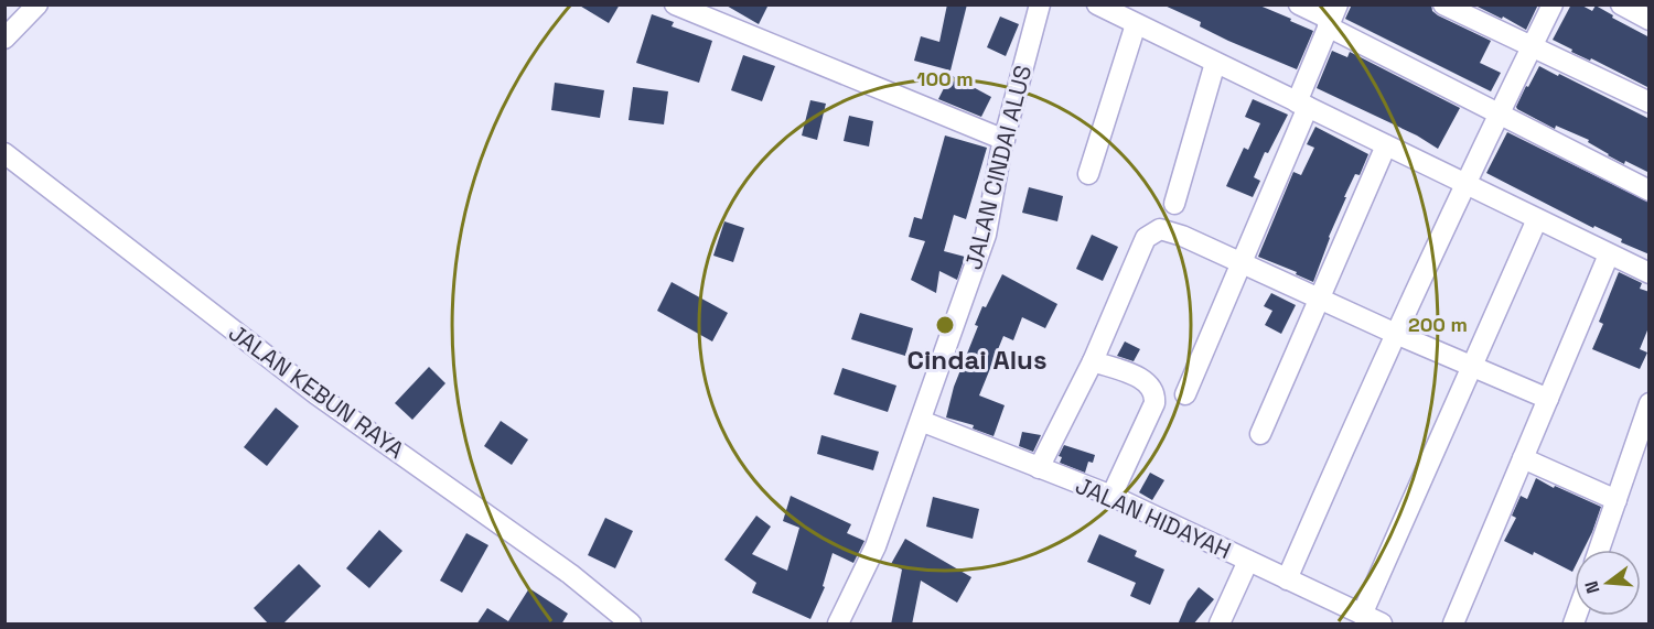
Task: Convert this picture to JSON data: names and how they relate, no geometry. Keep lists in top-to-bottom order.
{
  "streets": {
    "street": ["JALAN CINDAI ALUS", "JALAN KEBUN RAYA", "JALAN HIDAYAH"]
  },
  "crossings": [
    ["JALAN CINDAI ALUS", "JALAN HIDAYAH"]
  ],
  "districts": ["Cindai Alus"],
  "north": "left",
  "rings": ["100 m", "200 m"]
}
